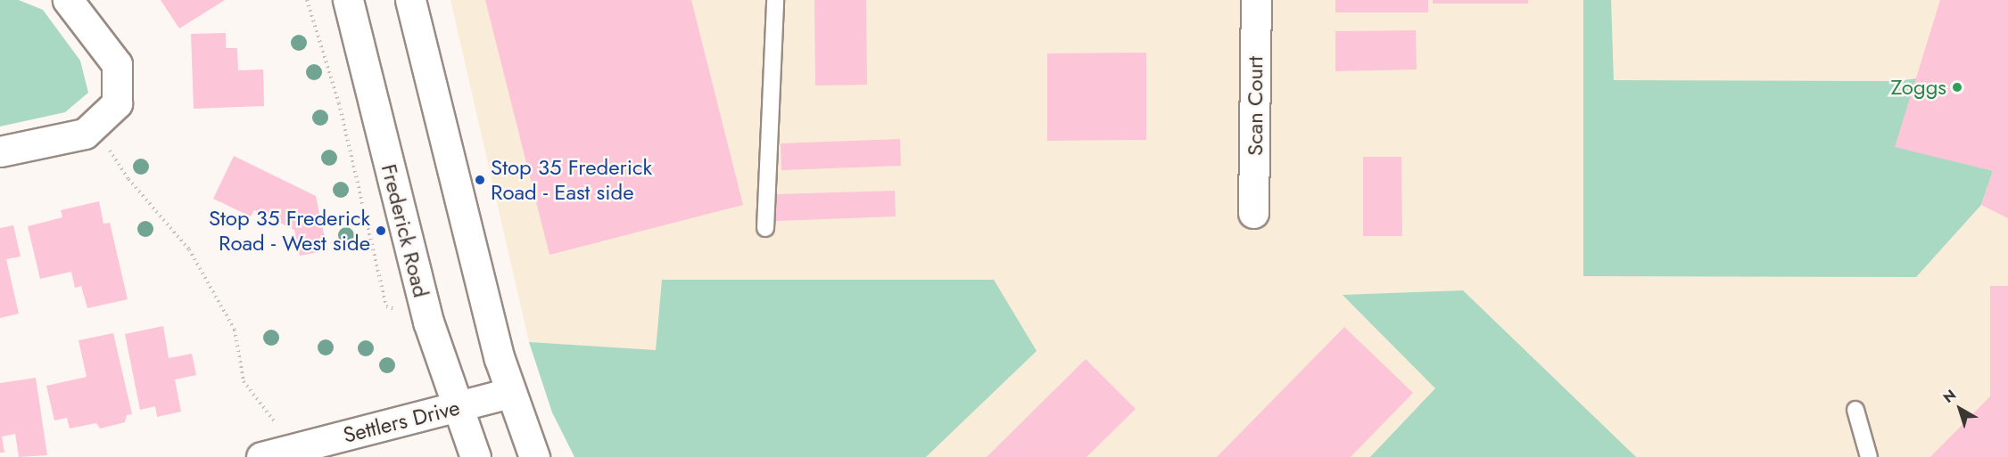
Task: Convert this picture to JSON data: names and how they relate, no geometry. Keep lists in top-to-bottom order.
{
  "streets": {
    "main road": ["Scan Court", "Frederick Road", "Settlers Drive"]
  },
  "crossings": [
    ["Frederick Road", "Settlers Drive"]
  ],
  "places": ["Zoggs", "Stop 35 Frederick Road - East side", "Stop 35 Frederick Road - West side"],
  "north": "top left"
}
